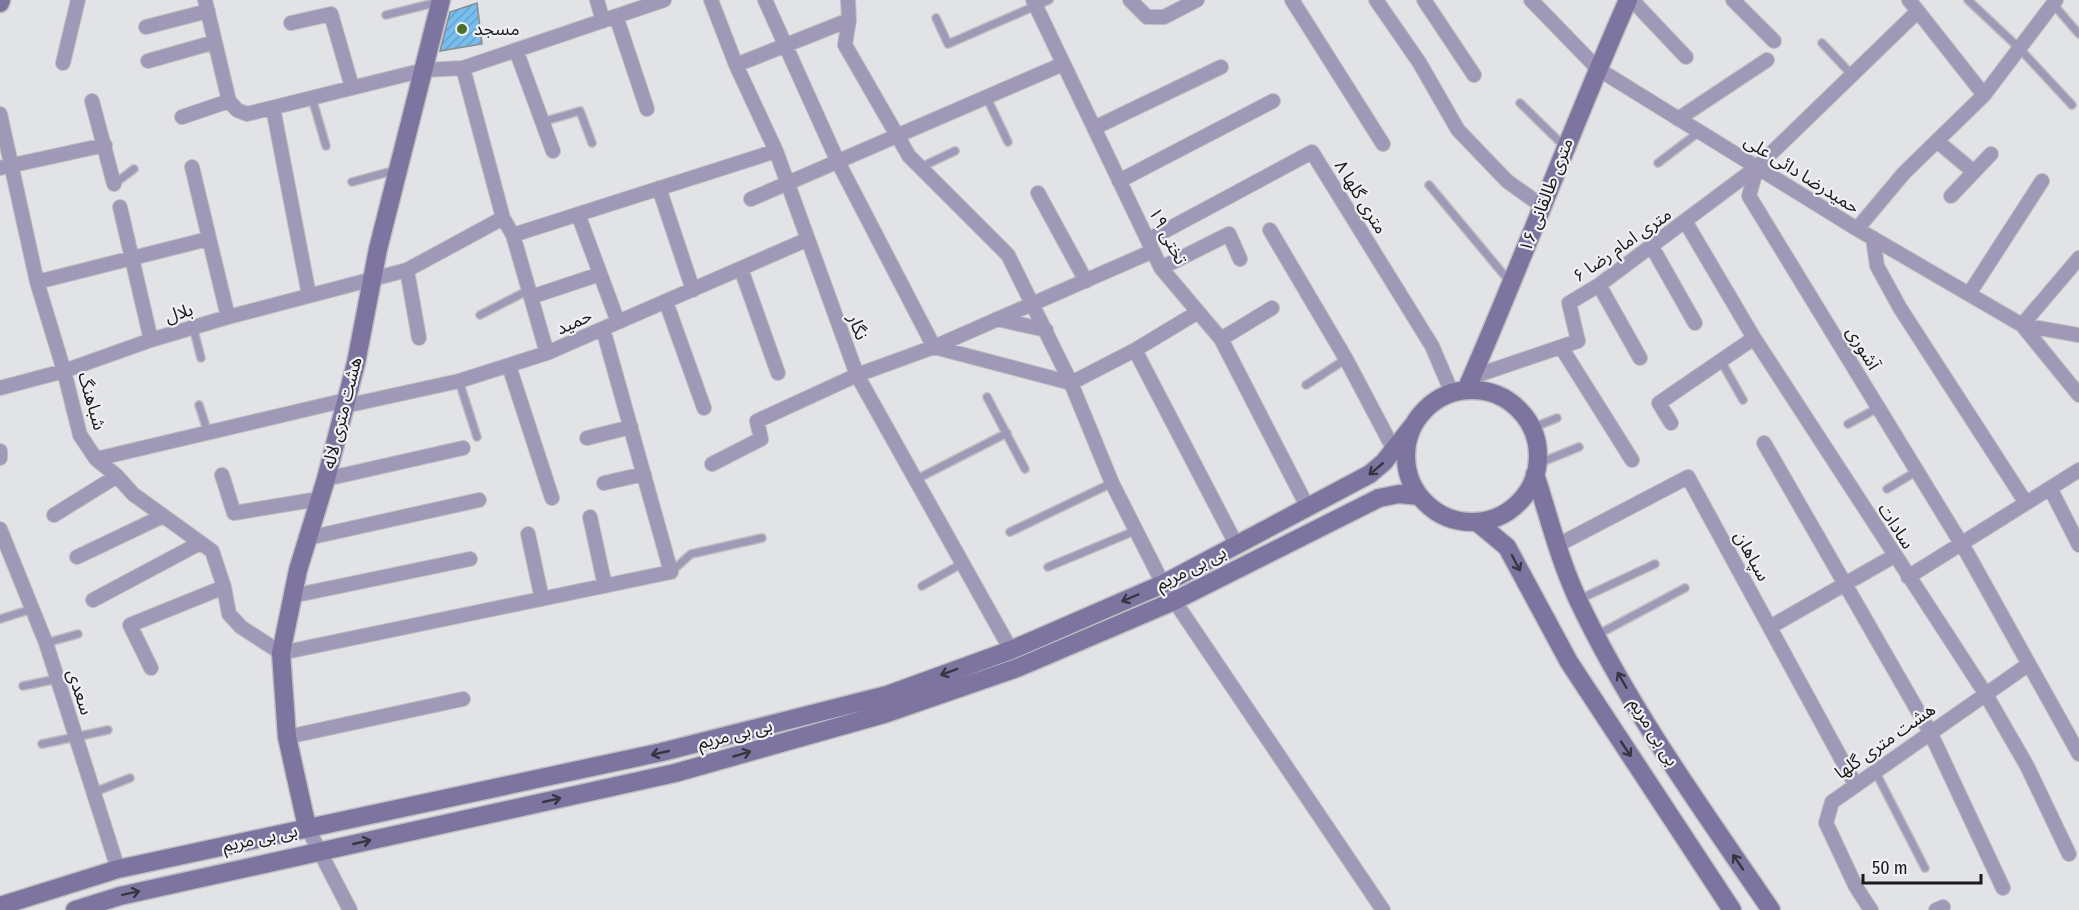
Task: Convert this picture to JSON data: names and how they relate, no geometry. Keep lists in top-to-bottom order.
{
  "streets": {
    "street": [
      "حمیدرضا دائی علی",
      "۱۶ متری طالقانی",
      "۸ متری گلها",
      "تختی ۱۹",
      "۶ متری امام رضا",
      "بلال",
      "حمید",
      "نگار",
      "آشوری",
      "شباهنگ",
      "هشت متری لاله",
      "سادات",
      "سپاهان",
      "بی بی مریم",
      "سعدی",
      "هشت متری گلها"
    ]
  },
  "crossings": [
    ["حمیدرضا دائی علی", "۱۶ متری طالقانی"],
    ["حمیدرضا دائی علی", "۶ متری امام رضا"],
    ["حمیدرضا دائی علی", "آشوری"],
    ["۱۶ متری طالقانی", "۸ متری گلها"],
    ["۱۶ متری طالقانی", "بی بی مریم"],
    ["۸ متری گلها", "تختی ۱۹"],
    ["۸ متری گلها", "بی بی مریم"],
    ["تختی ۱۹", "بی بی مریم"],
    ["۶ متری امام رضا", "آشوری"],
    ["۶ متری امام رضا", "سادات"],
    ["بلال", "شباهنگ"],
    ["بلال", "هشت متری لاله"],
    ["حمید", "نگار"],
    ["حمید", "شباهنگ"],
    ["حمید", "هشت متری لاله"],
    ["نگار", "بی بی مریم"],
    ["آشوری", "هشت متری گلها"],
    ["شباهنگ", "هشت متری لاله"],
    ["هشت متری لاله", "بی بی مریم"],
    ["سادات", "هشت متری گلها"],
    ["سپاهان", "بی بی مریم"],
    ["سپاهان", "هشت متری گلها"],
    ["بی بی مریم", "سعدی"]
  ],
  "places": ["مسجد"],
  "scale_bar": "50 m"
}
